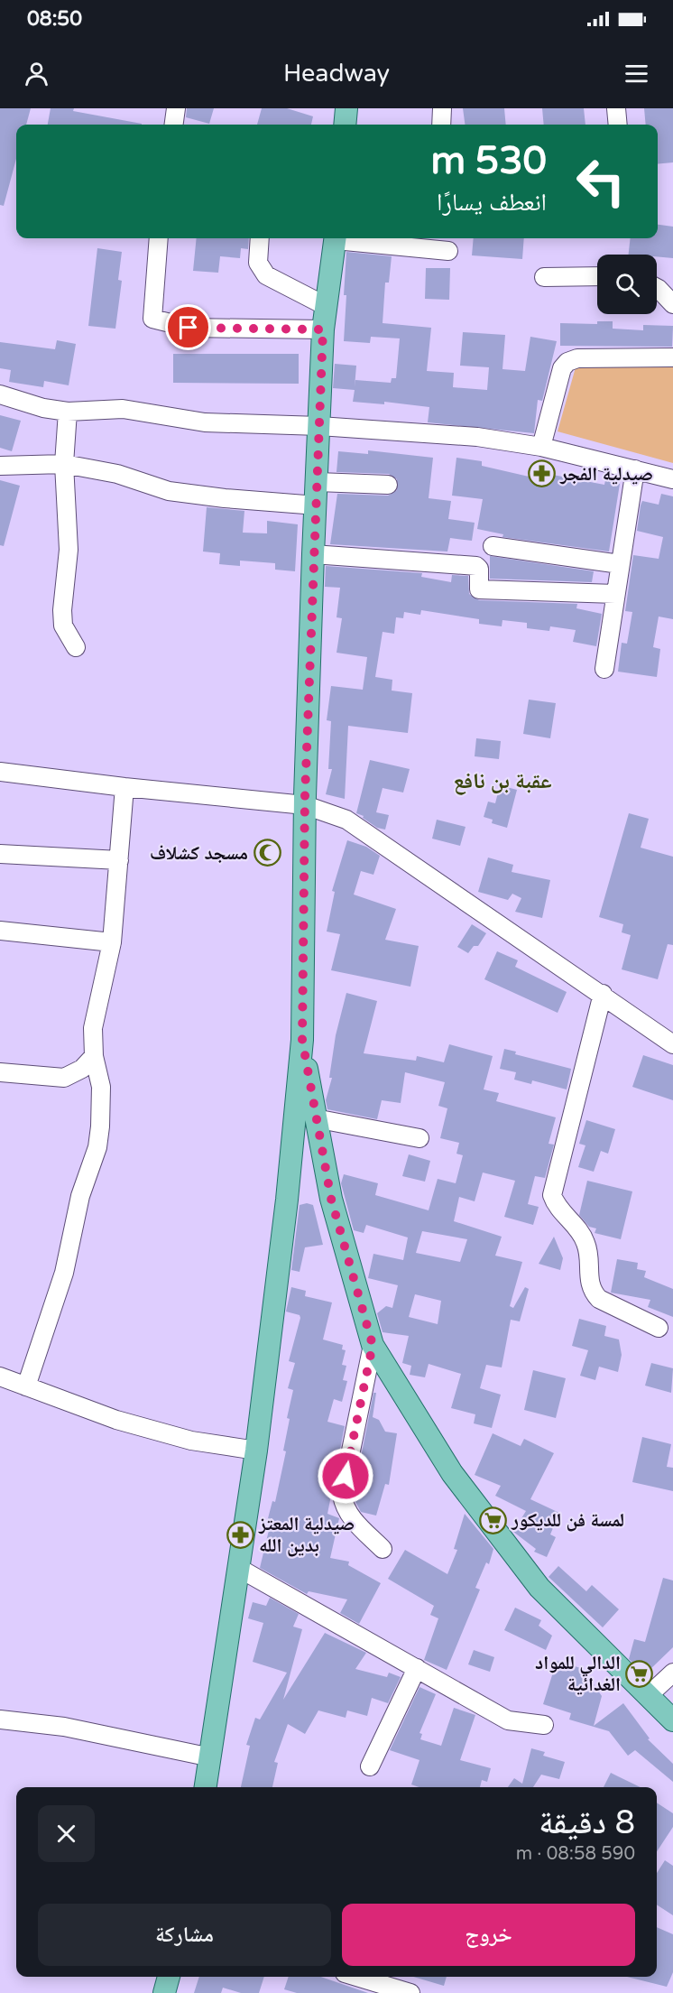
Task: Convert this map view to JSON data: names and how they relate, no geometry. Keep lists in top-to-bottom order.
{
  "districts": ["عقبة بن نافع"],
  "places": {
    "pharmacy": ["صيدلية الفجر", "صيدلية المعتز بدين الله"],
    "mosque": ["مسجد كشلاف"],
    "supermarket": ["لمسة فن للديكور", "الدالي للمواد الغدائية"]
  },
  "page": {
    "status": "08:50",
    "header": "Headway",
    "turn": ["530 m", "انعطف يسارًا"],
    "heading": ["8 دقيقة", "590 m · 08:58"],
    "buttons": ["خروج", "مشاركة"]
  }
}
